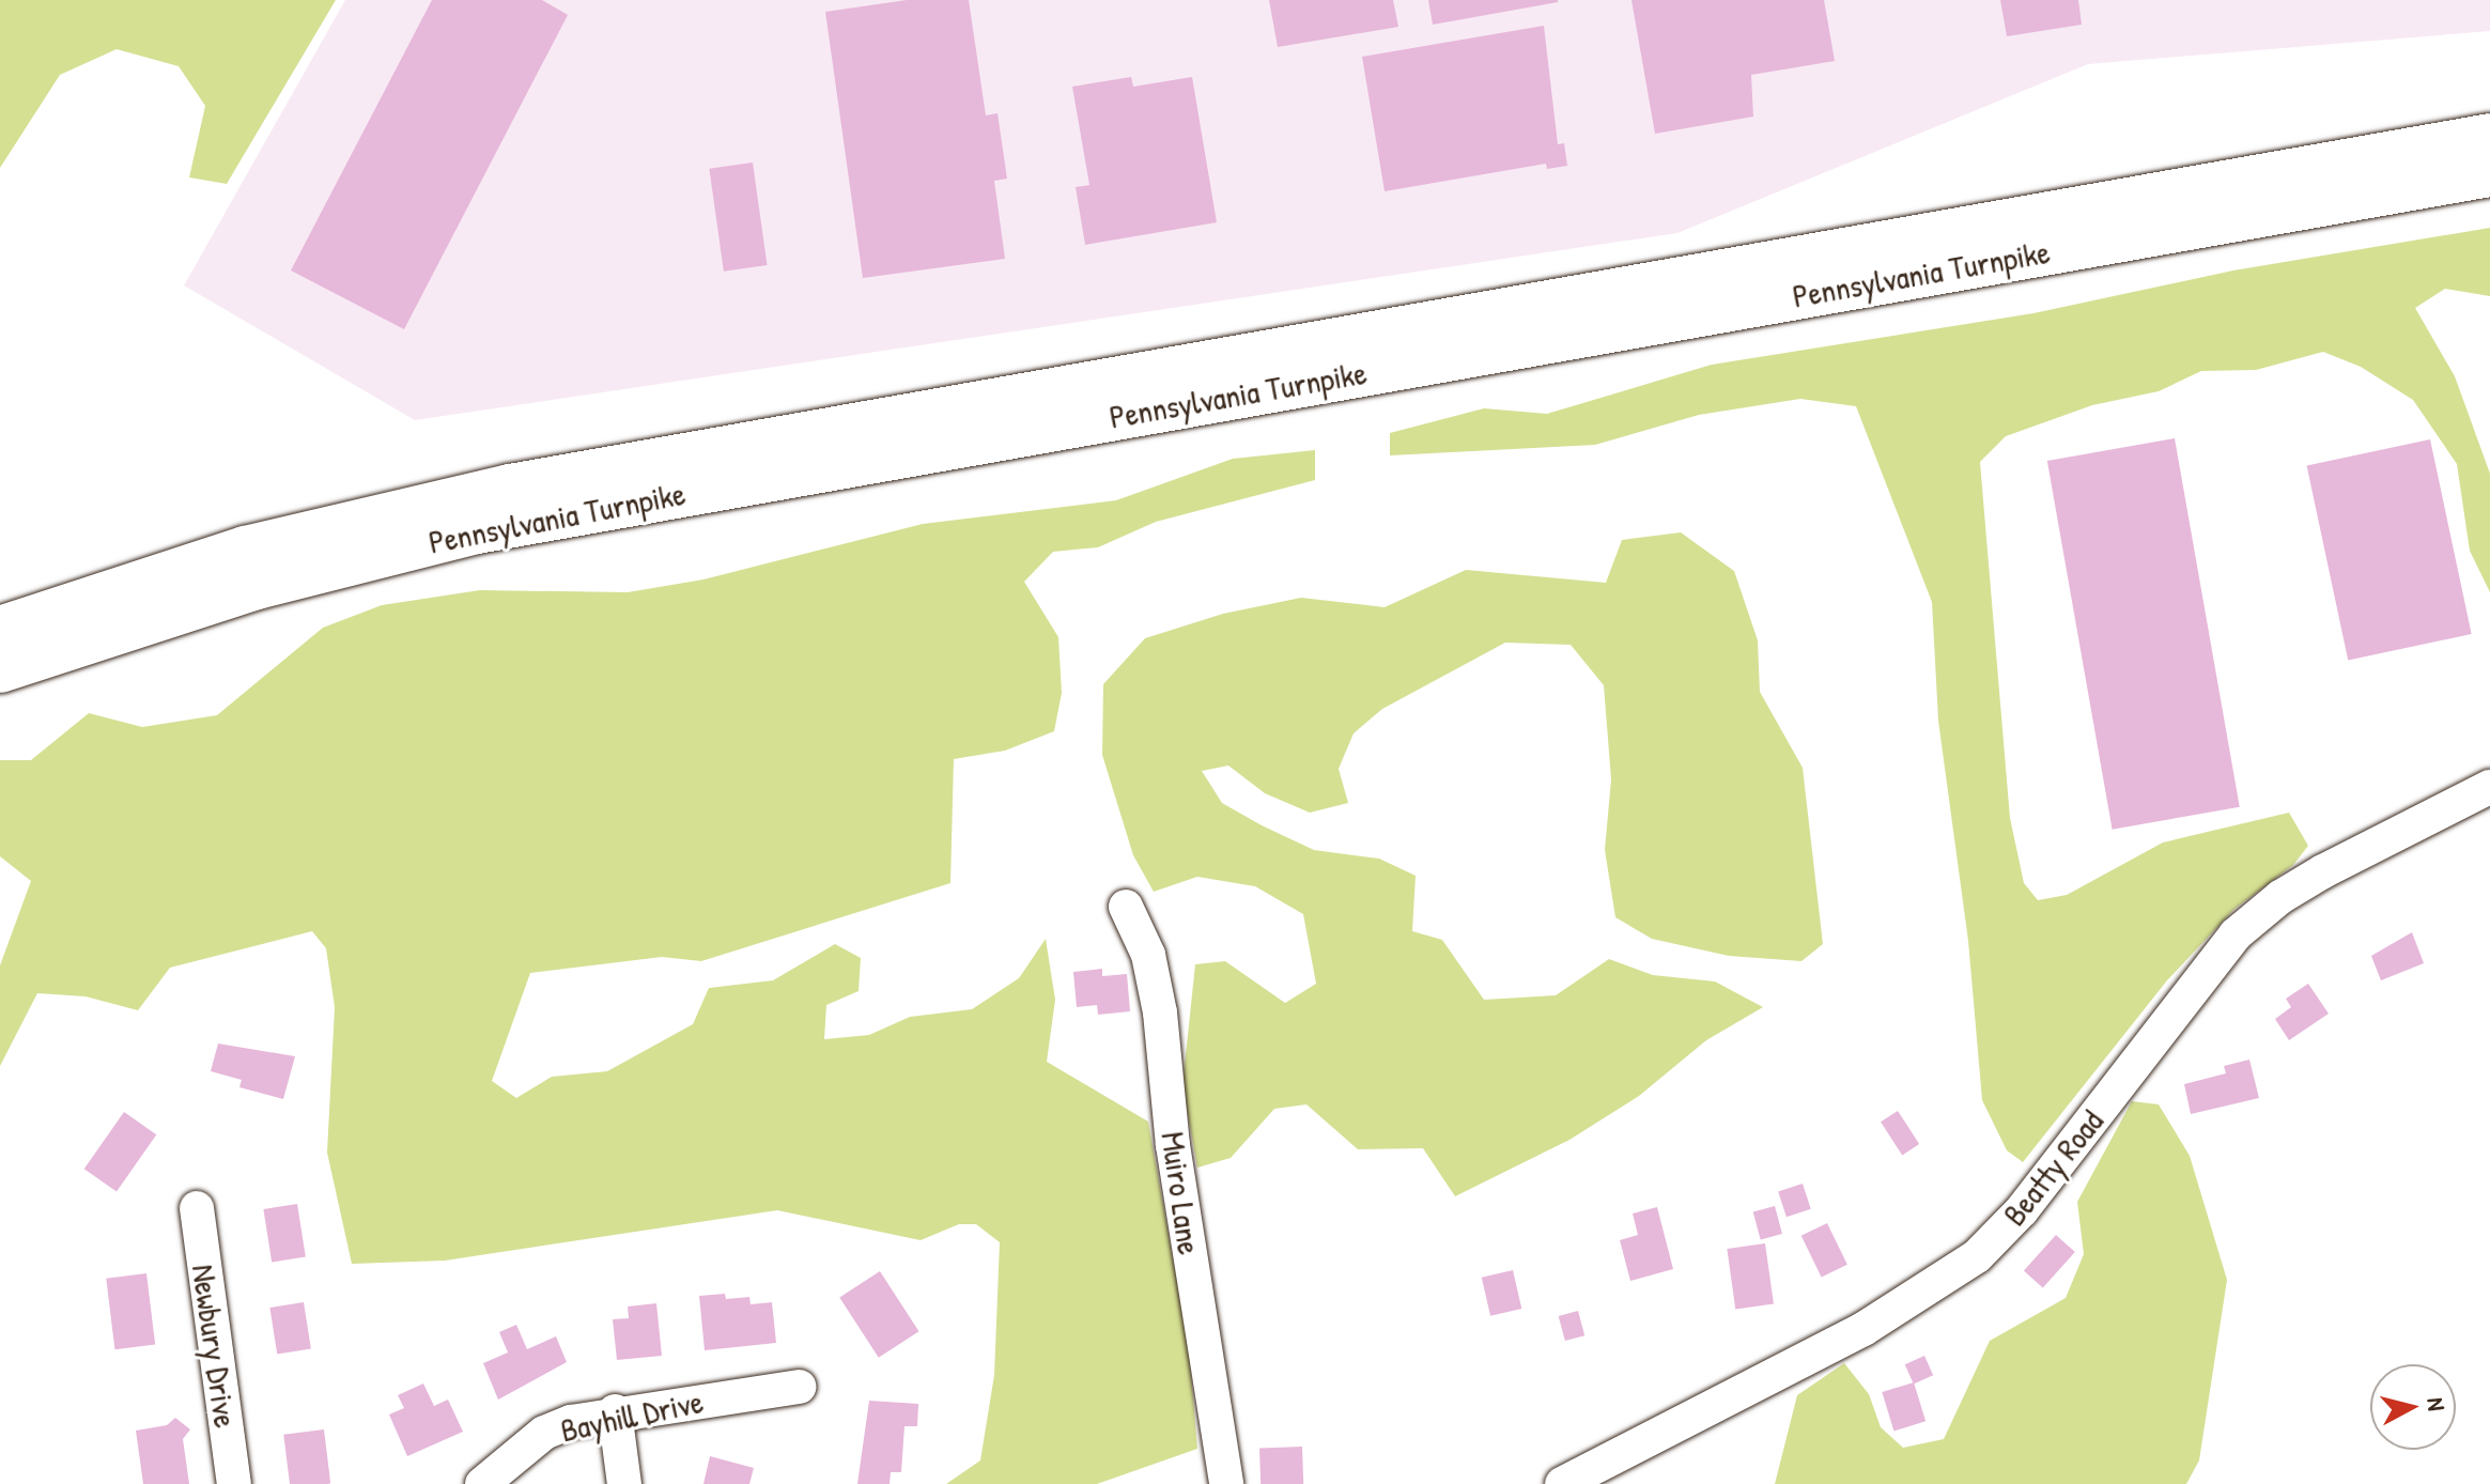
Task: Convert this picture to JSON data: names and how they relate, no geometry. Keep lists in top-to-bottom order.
{
  "streets": {
    "highway": ["Pennsylvania Turnpike"],
    "street": [
      "Beatty Road",
      "Muiro Lane",
      "Newbury Drive",
      "Bayhill Drive"
    ]
  },
  "north": "right"
}
